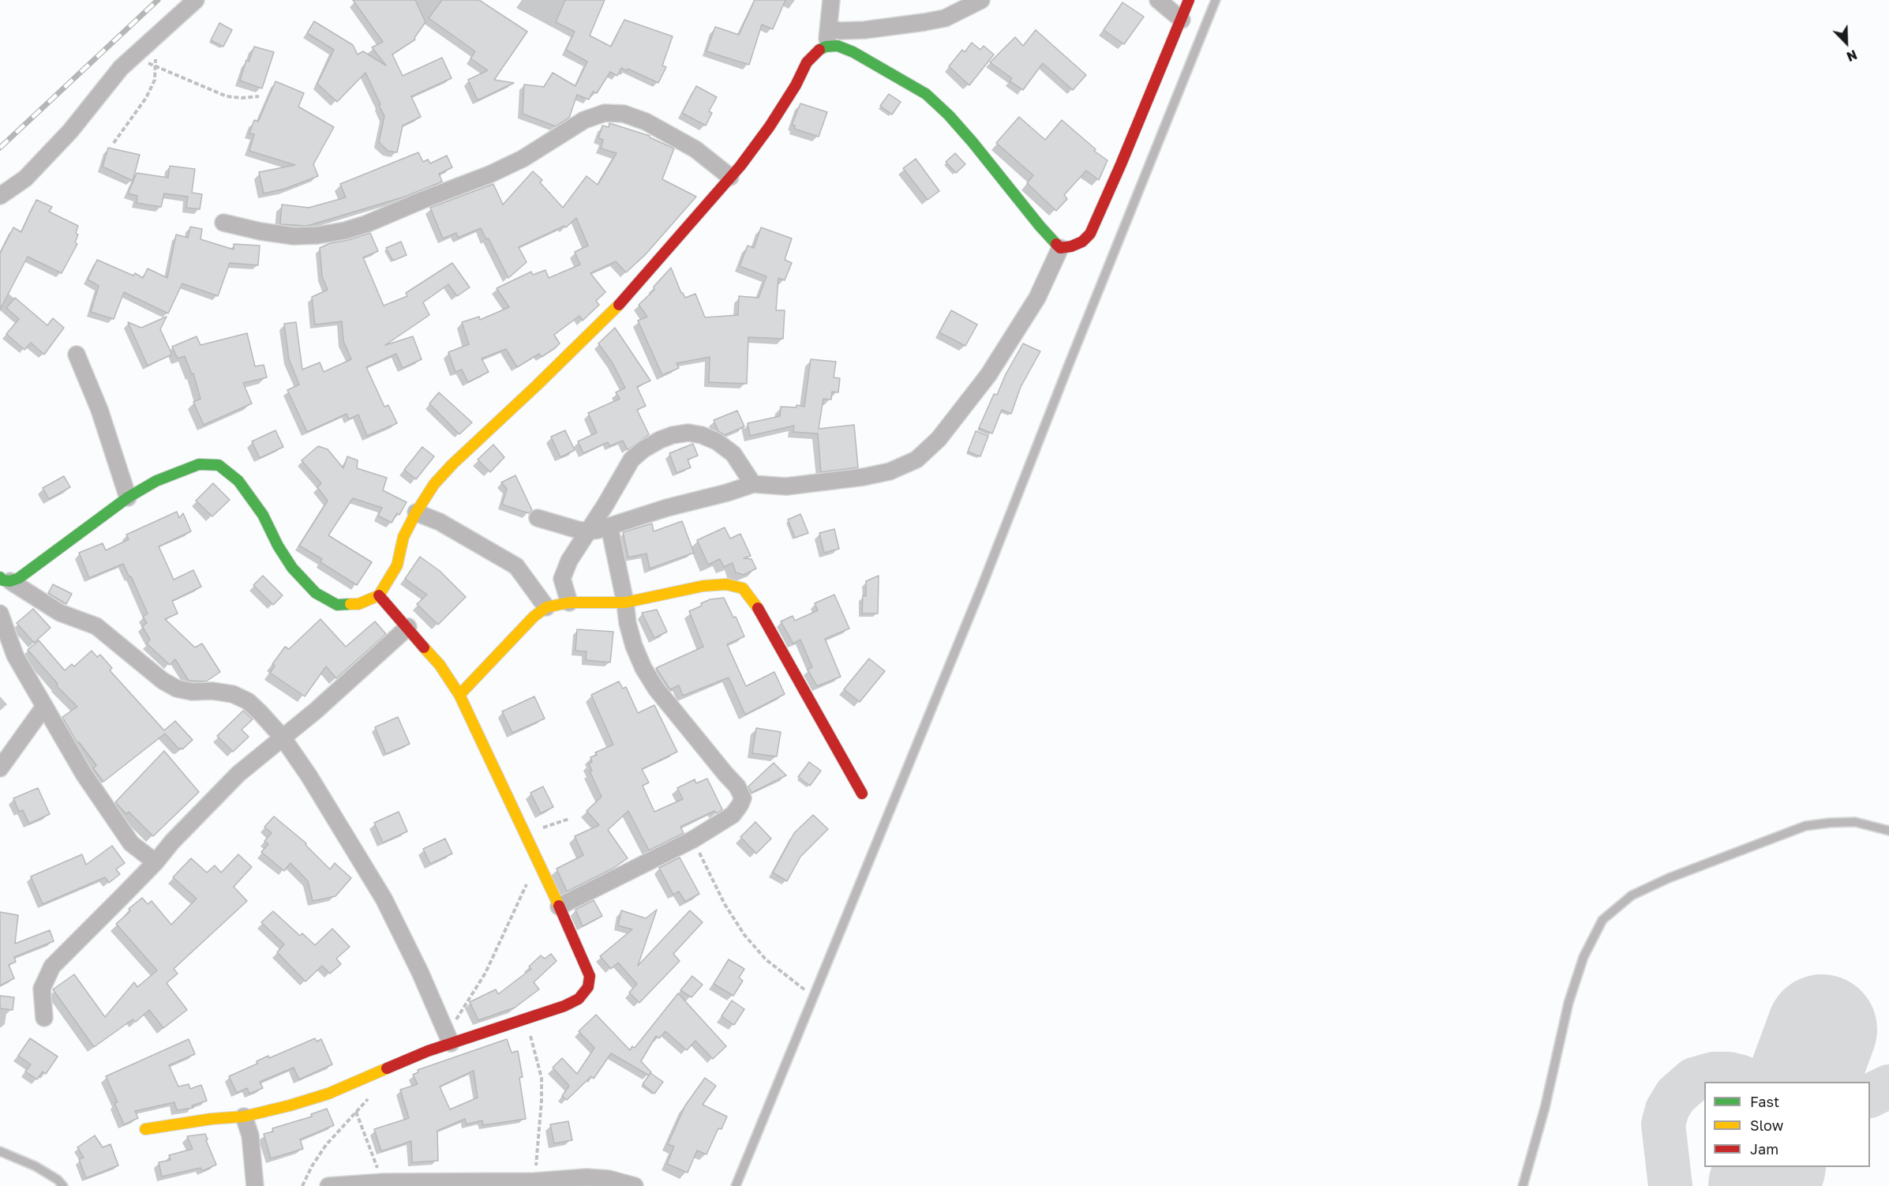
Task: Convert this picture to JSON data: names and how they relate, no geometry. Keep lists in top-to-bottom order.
{
  "legend": ["Fast", "Slow", "Jam"],
  "north": "bottom right"
}
